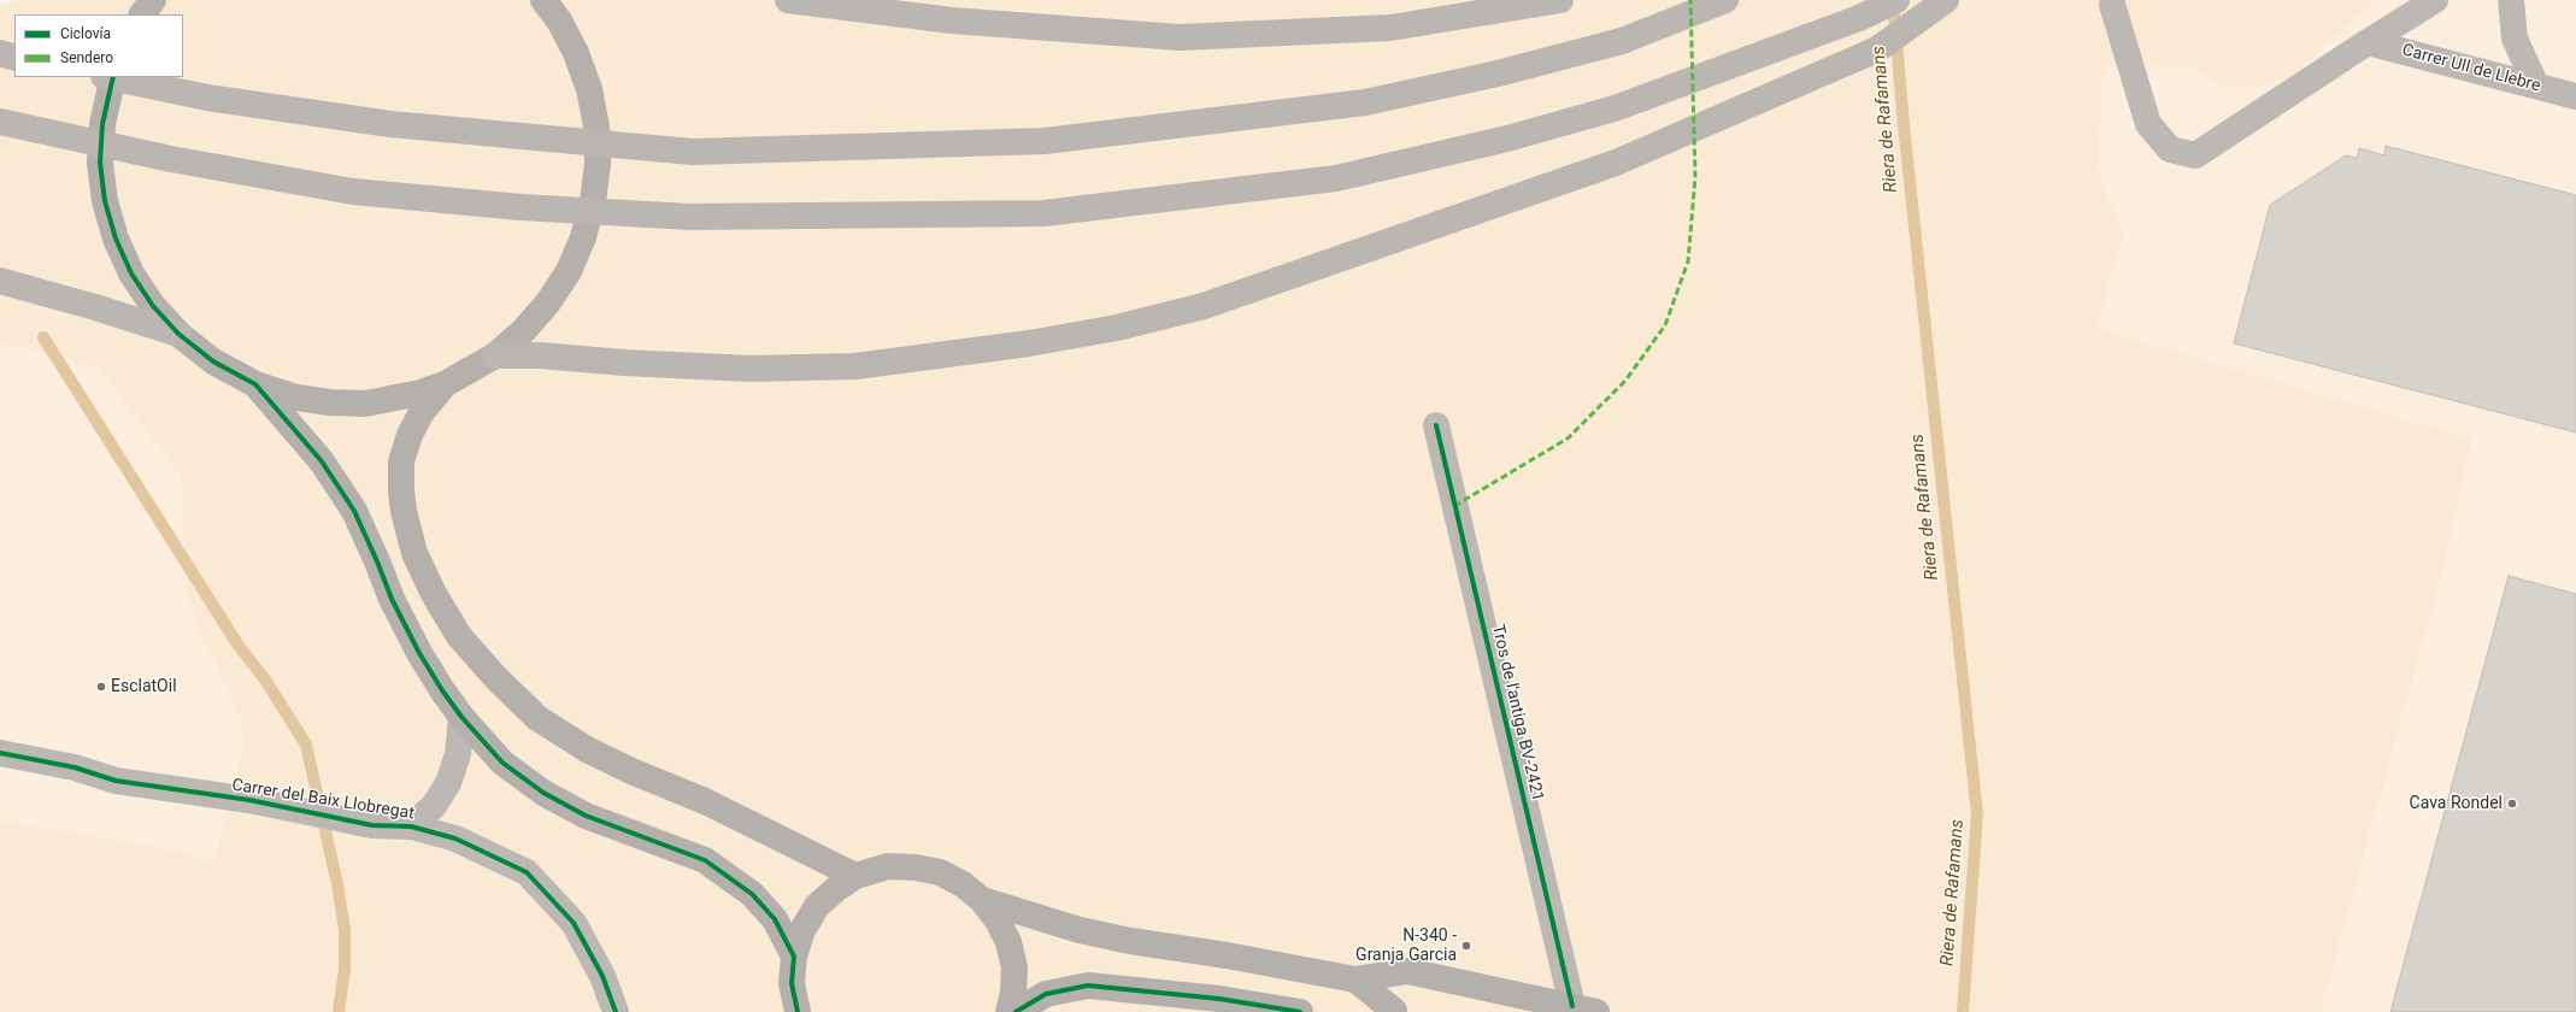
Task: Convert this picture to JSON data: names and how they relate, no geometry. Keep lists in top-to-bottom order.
{
  "streets": {
    "street": ["Carrer Ull de Llebre", "Tros de l'antiga BV-2421", "Carrer del Baix Llobregat"]
  },
  "water": ["Riera de Rafamans"],
  "places": ["EsclatOil", "Cava Rondel", "N-340 - Granja Garcia"],
  "legend": ["Ciclovía", "Sendero"]
}
